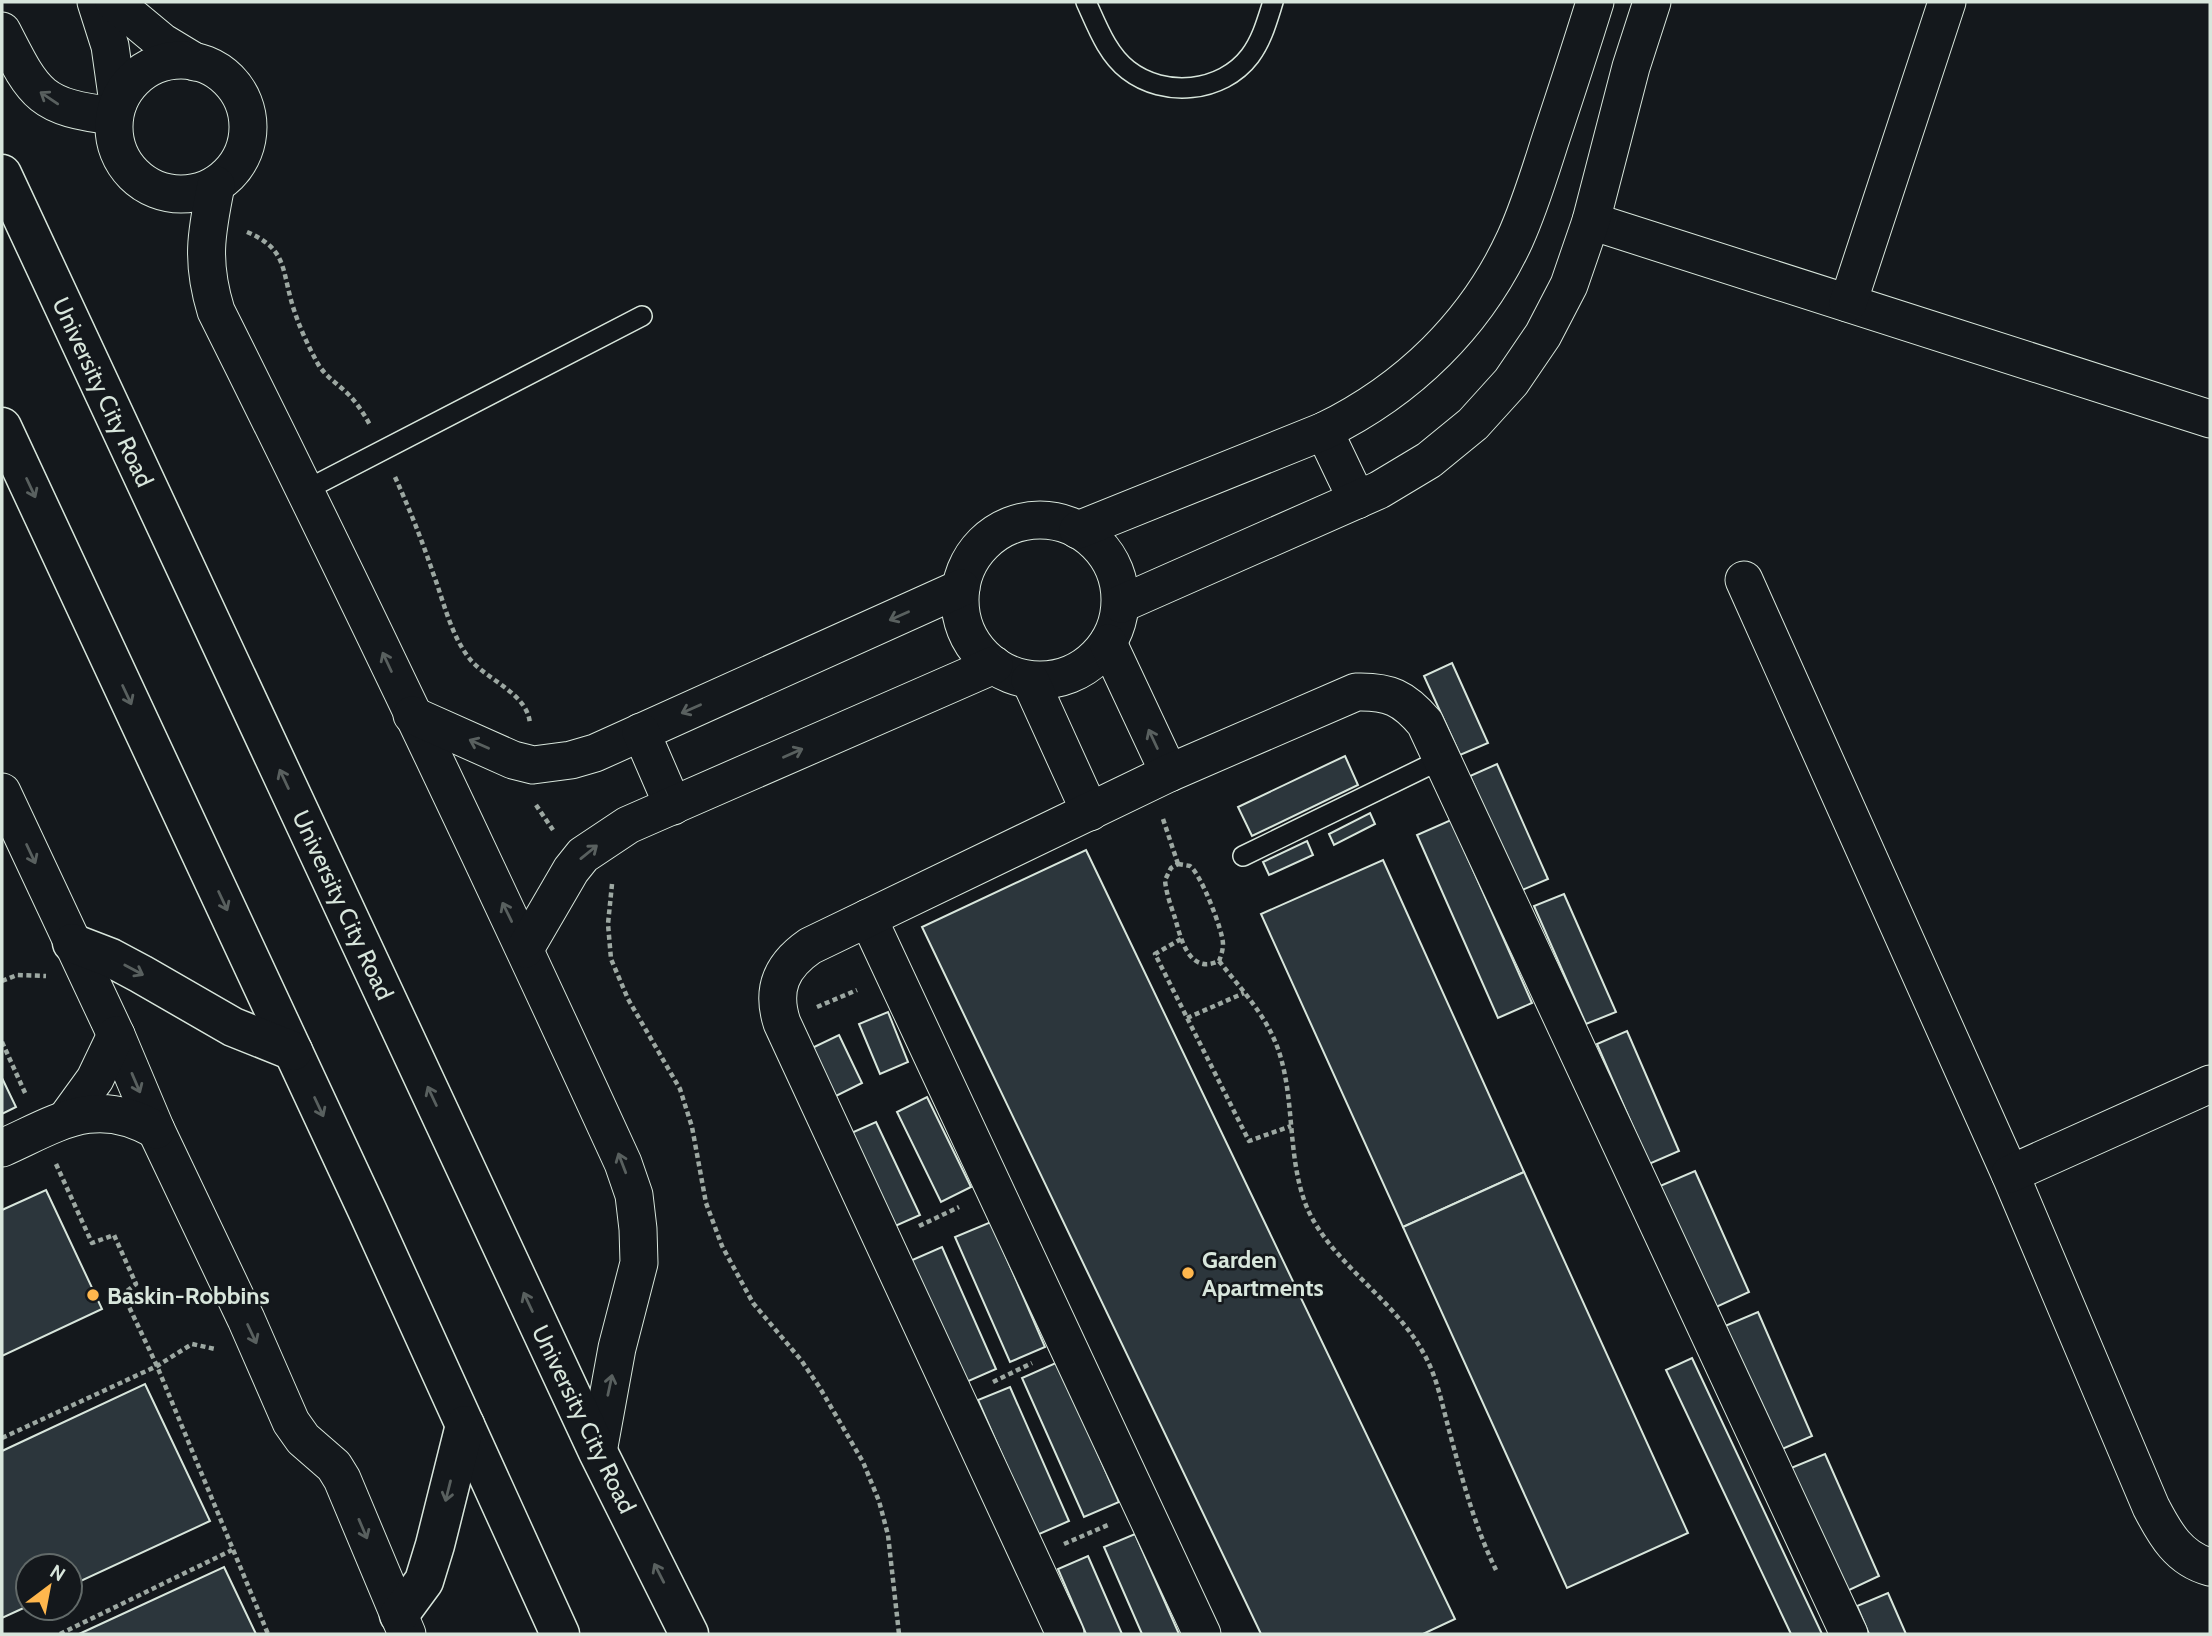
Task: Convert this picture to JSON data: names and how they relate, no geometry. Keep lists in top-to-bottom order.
{
  "streets": {
    "main road": ["University City Road"]
  },
  "places": ["Garden Apartments", "Baskin-Robbins"],
  "north": "top right"
}
